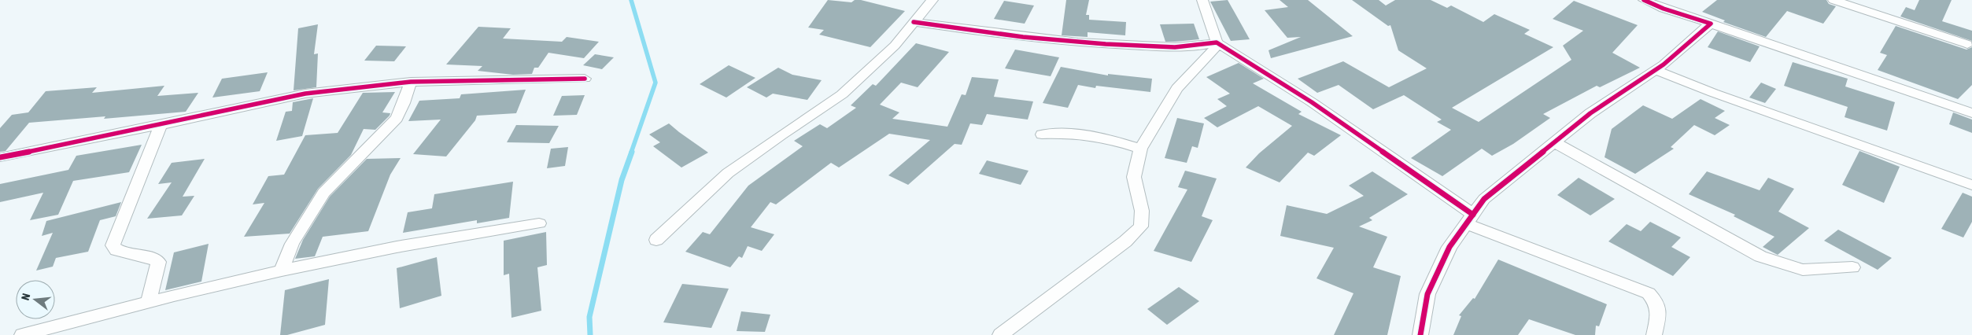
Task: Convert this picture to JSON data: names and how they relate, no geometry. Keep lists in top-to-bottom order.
{
  "north": "left"
}
